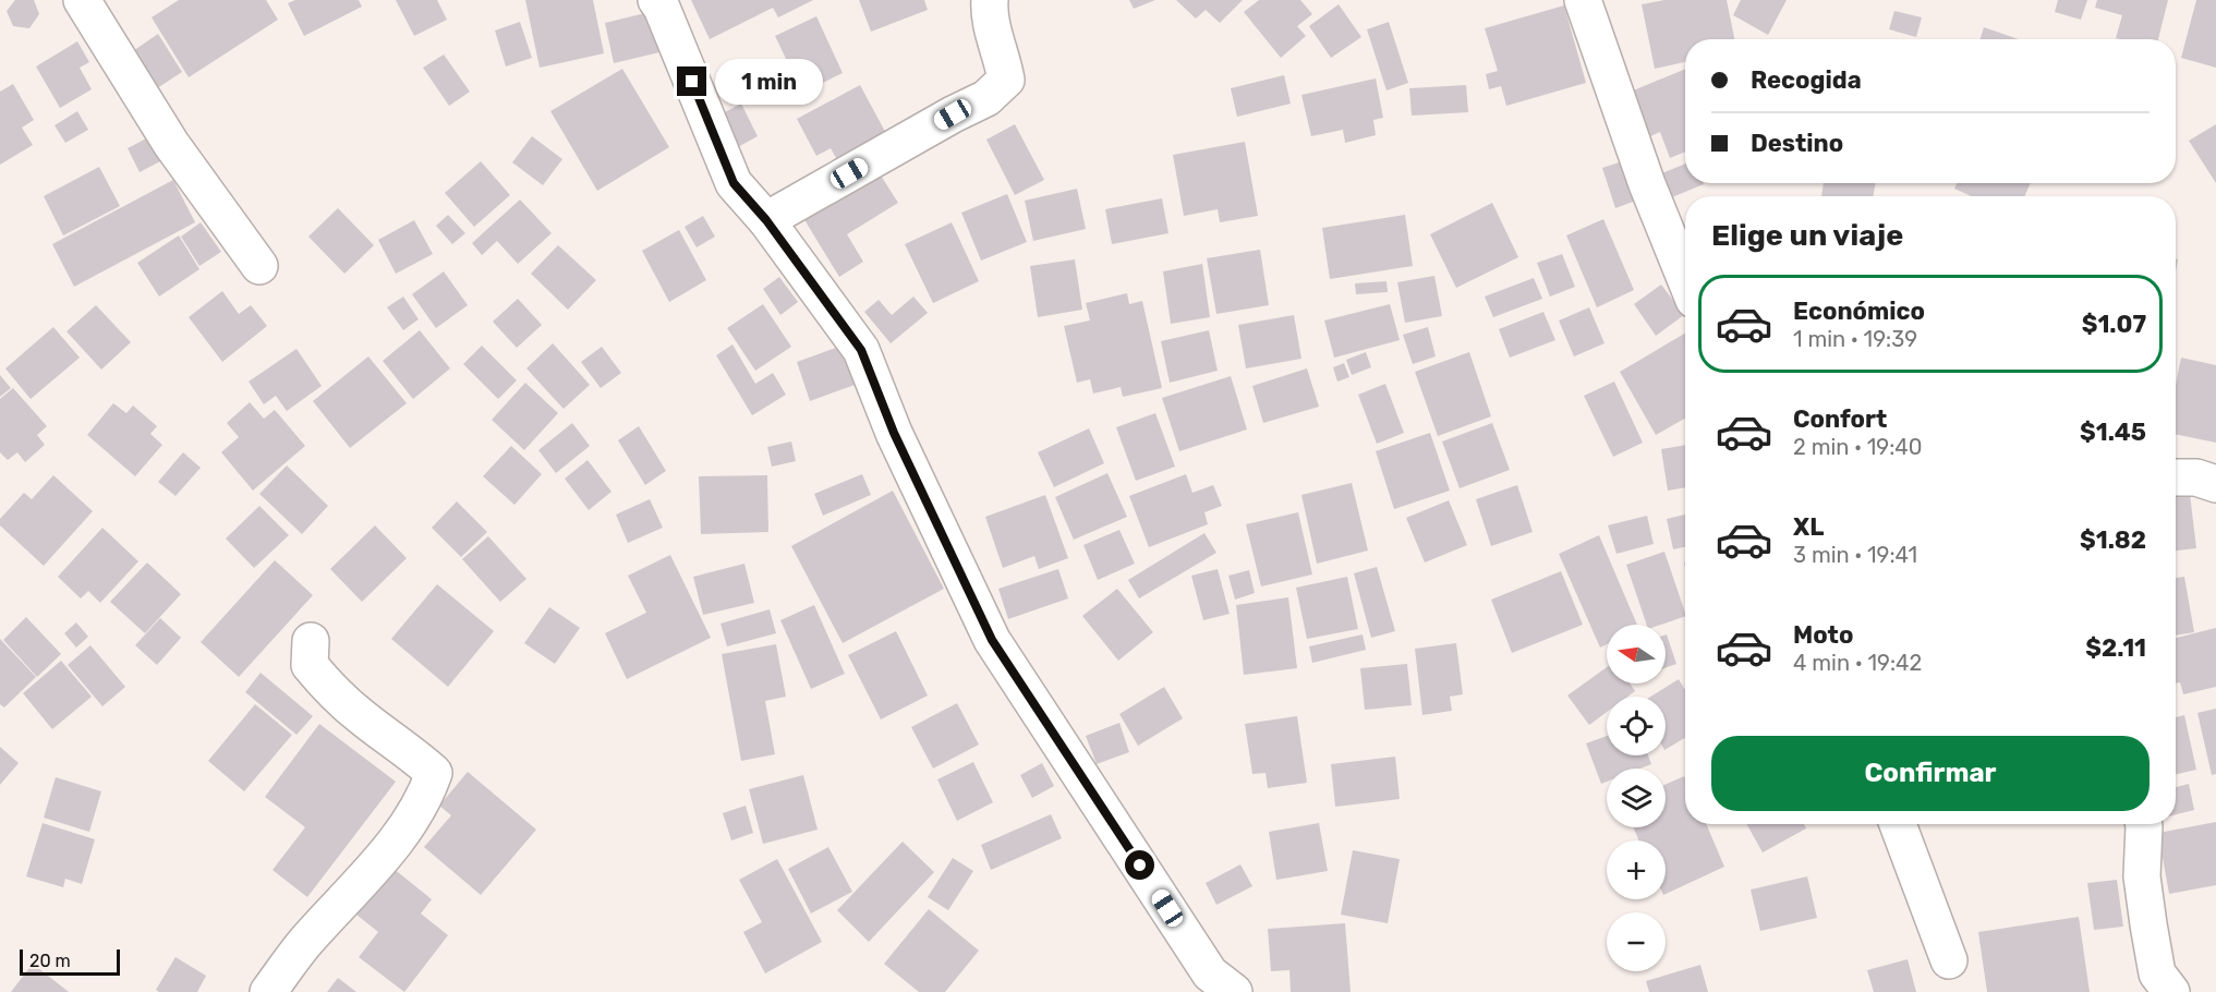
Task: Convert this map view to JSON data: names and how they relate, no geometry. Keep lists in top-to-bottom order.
{
  "scale_bar": "20 m",
  "north": "left",
  "page": {
    "banner": ["Recogida", "Destino"],
    "bubble": "1 min",
    "heading": "Elige un viaje",
    "list": [
      {
        "name": "Económico",
        "note": "1 min · 19:39",
        "value": "$1.07"
      },
      {
        "name": "Confort",
        "note": "2 min · 19:40",
        "value": "$1.45"
      },
      {
        "name": "XL",
        "note": "3 min · 19:41",
        "value": "$1.82"
      },
      {
        "name": "Moto",
        "note": "4 min · 19:42",
        "value": "$2.11"
      }
    ],
    "map_buttons": ["+", "−"],
    "buttons": "Confirmar",
    "scale": "20 m"
  }
}
